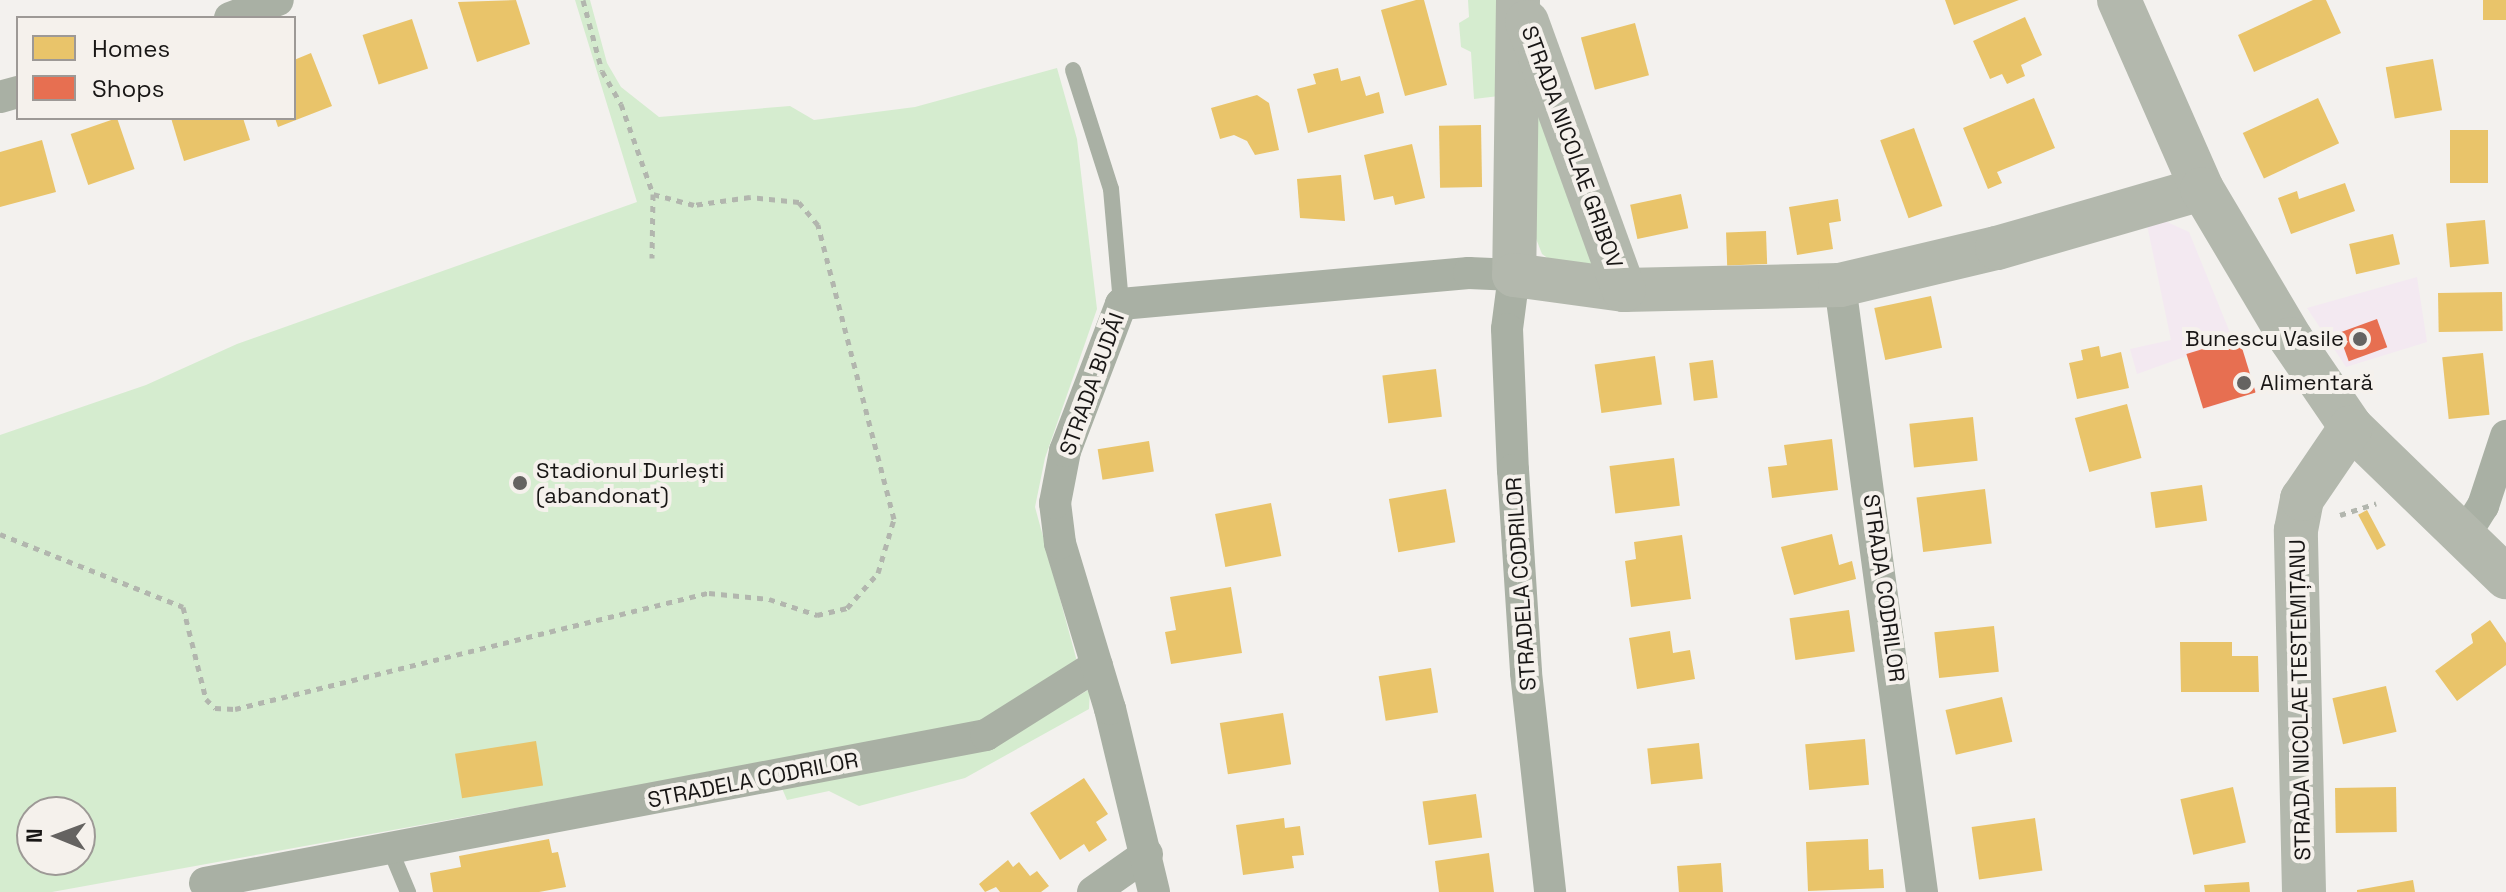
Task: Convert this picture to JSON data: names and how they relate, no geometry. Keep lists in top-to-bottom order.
{
  "streets": {
    "street": [
      "STRADA NICOLAE GRIBOV",
      "STRADA BUDĂI",
      "STRADELA CODRILOR",
      "STRADA CODRILOR",
      "STRADA NICOLAE TESTEMIȚANU"
    ]
  },
  "crossings": [
    ["STRADA NICOLAE GRIBOV", "STRADA BUDĂI"],
    ["STRADA NICOLAE GRIBOV", "STRADELA CODRILOR"],
    ["STRADA BUDĂI", "STRADELA CODRILOR"]
  ],
  "places": ["Bunescu Vasile", "Alimentară", "Stadionul Durlești (abandonat)"],
  "legend": ["Homes", "Shops"],
  "north": "left"
}
